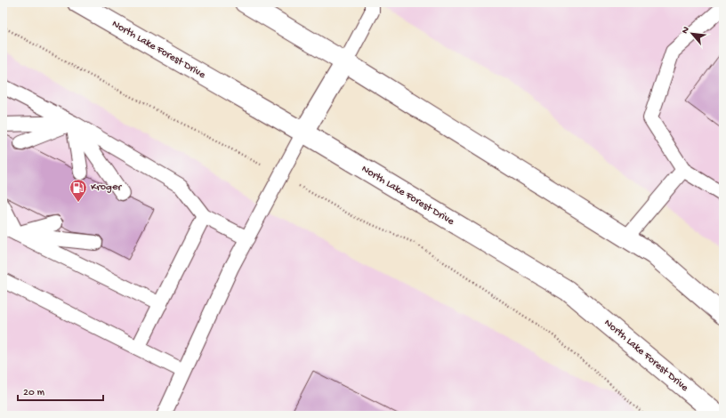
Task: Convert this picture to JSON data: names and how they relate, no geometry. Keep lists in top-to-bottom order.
{
  "streets": {
    "main road": ["North Lake Forest Drive"]
  },
  "places": {
    "fuel station": ["Kroger"]
  },
  "scale_bar": "20 m",
  "north": "top left"
}
